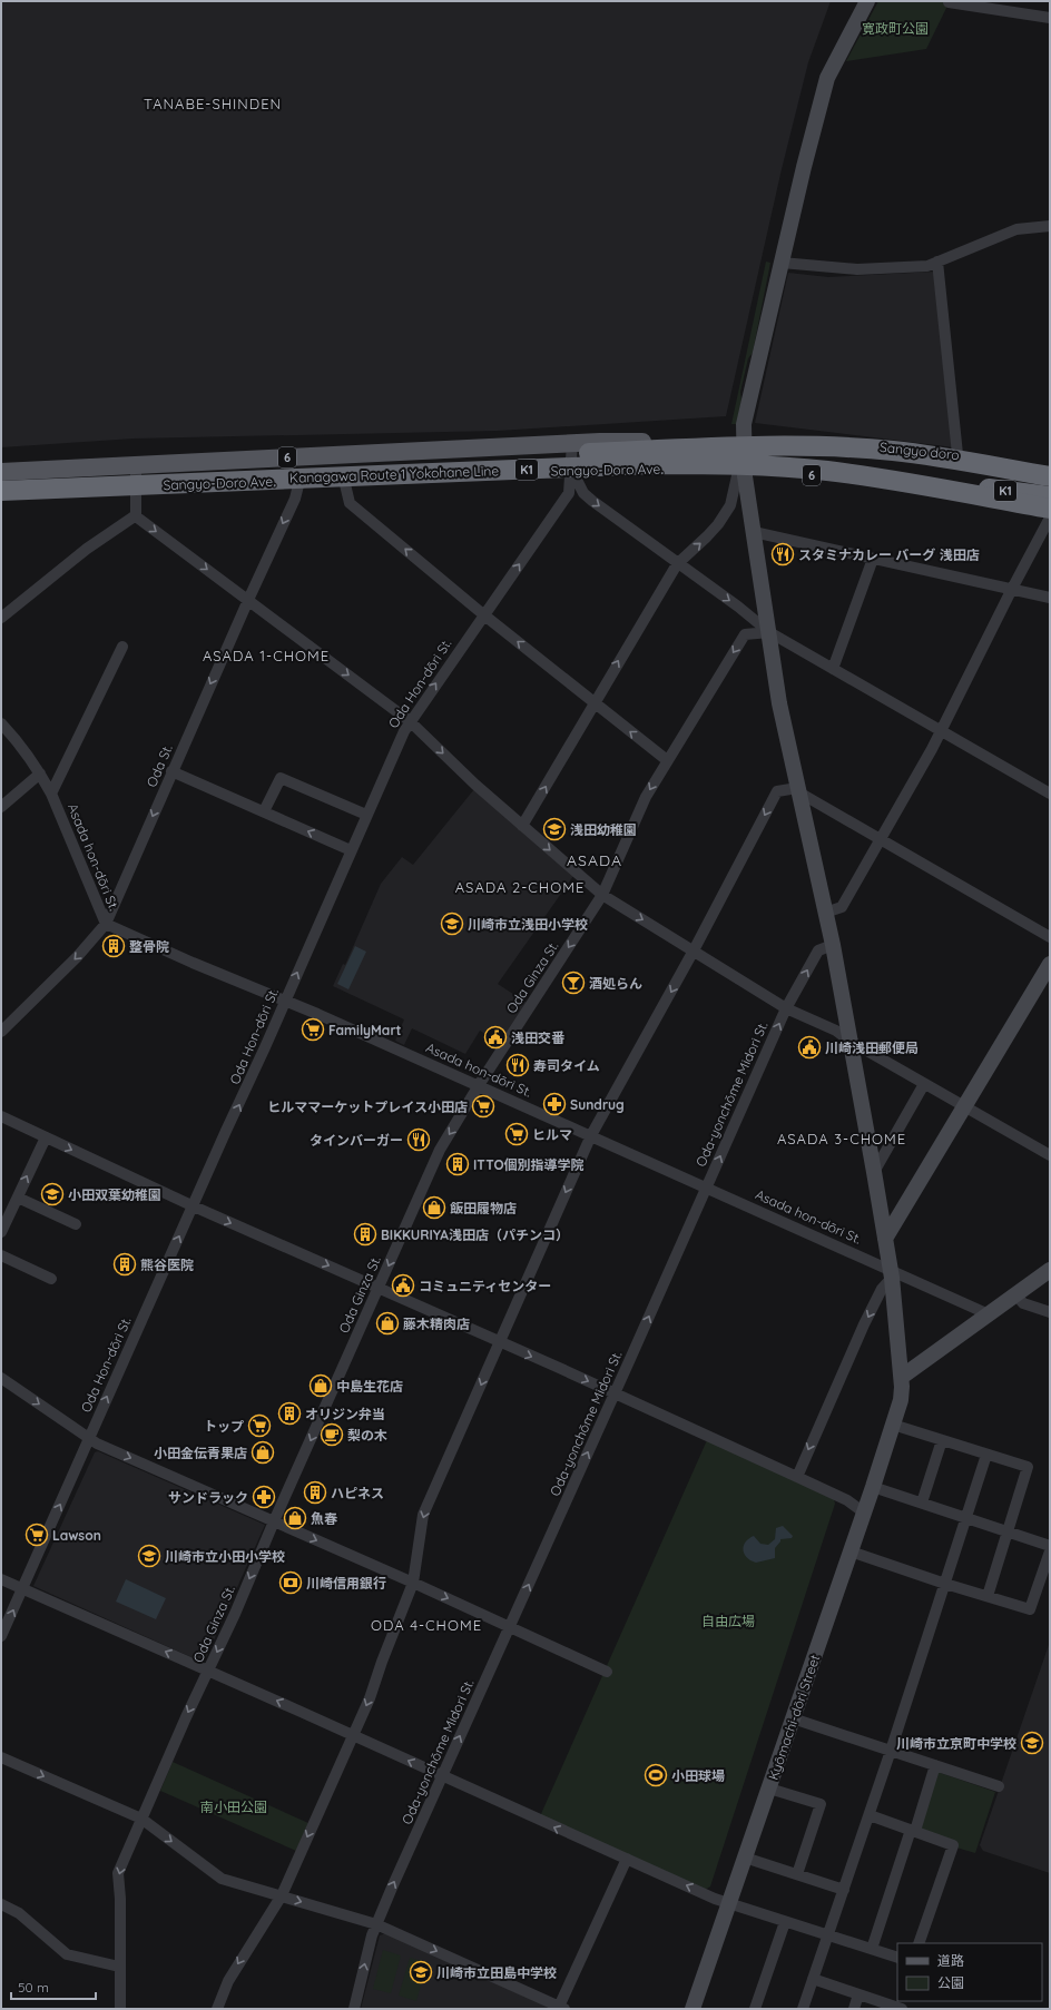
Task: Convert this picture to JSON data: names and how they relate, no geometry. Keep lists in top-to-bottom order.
{
  "streets": {
    "highway": ["K1", "Kanagawa Route 1 Yokohane Line"],
    "main road": ["Sangyo doro", "6", "Sangyo-Doro Ave."],
    "street": [
      "Oda Hon-dōri St.",
      "Oda St.",
      "Asada hon-dōri St.",
      "Oda Ginza St.",
      "Oda-yonchōme Midori St.",
      "Kyōmachi-dōri Street"
    ]
  },
  "crossings": [
    ["Sangyo doro", "Sangyo-Doro Ave."],
    ["K1", "Sangyo-Doro Ave."],
    ["Sangyo-Doro Ave.", "Kanagawa Route 1 Yokohane Line"],
    ["Sangyo-Doro Ave.", "Oda Hon-dōri St."],
    ["Sangyo-Doro Ave.", "Oda St."],
    ["Sangyo-Doro Ave.", "Kyōmachi-dōri Street"],
    ["Oda Hon-dōri St.", "Asada hon-dōri St."],
    ["Oda St.", "Asada hon-dōri St."],
    ["Asada hon-dōri St.", "Oda Ginza St."],
    ["Asada hon-dōri St.", "Oda-yonchōme Midori St."],
    ["Asada hon-dōri St.", "Kyōmachi-dōri Street"],
    ["Oda Ginza St.", "Kyōmachi-dōri Street"],
    ["Oda-yonchōme Midori St.", "Kyōmachi-dōri Street"]
  ],
  "one_way": [
    "Oda Hon-dōri St.",
    "Oda St.",
    "Oda Ginza St.",
    "Oda-yonchōme Midori St."
  ],
  "districts": [
    "TANABE-SHINDEN",
    "ASADA 1-CHOME",
    "ASADA",
    "ASADA 2-CHOME",
    "ASADA 3-CHOME",
    "ODA 4-CHOME"
  ],
  "parks": ["寛政町公園", "自由広場", "南小田公園"],
  "places": {
    "restaurant": ["スタミナカレー バーグ 浅田店", "寿司タイム", "タインバーガー"],
    "school or university": [
      "浅田幼稚園",
      "川崎市立浅田小学校",
      "小田双葉幼稚園",
      "川崎市立小田小学校",
      "川崎市立京町中学校",
      "川崎市立田島中学校"
    ],
    "building": [
      "整骨院",
      "ITTO個別指導学院",
      "BIKKURIYA浅田店（パチンコ）",
      "熊谷医院",
      "オリジン弁当",
      "ハピネス"
    ],
    "bar": ["酒処らん"],
    "supermarket": [
      "FamilyMart",
      "ヒルママーケットプレイス小田店",
      "ヒルマ",
      "トップ",
      "Lawson"
    ],
    "public building": ["浅田交番", "川崎浅田郵便局", "コミュニティセンター"],
    "pharmacy": ["Sundrug", "サンドラック"],
    "shop": [
      "飯田履物店",
      "藤木精肉店",
      "中島生花店",
      "小田金伝青果店",
      "魚春"
    ],
    "cafe": ["梨の木"],
    "bank": ["川崎信用銀行"],
    "sports": ["小田球場"]
  },
  "legend": ["道路", "公園"],
  "scale_bar": "50 m"
}
